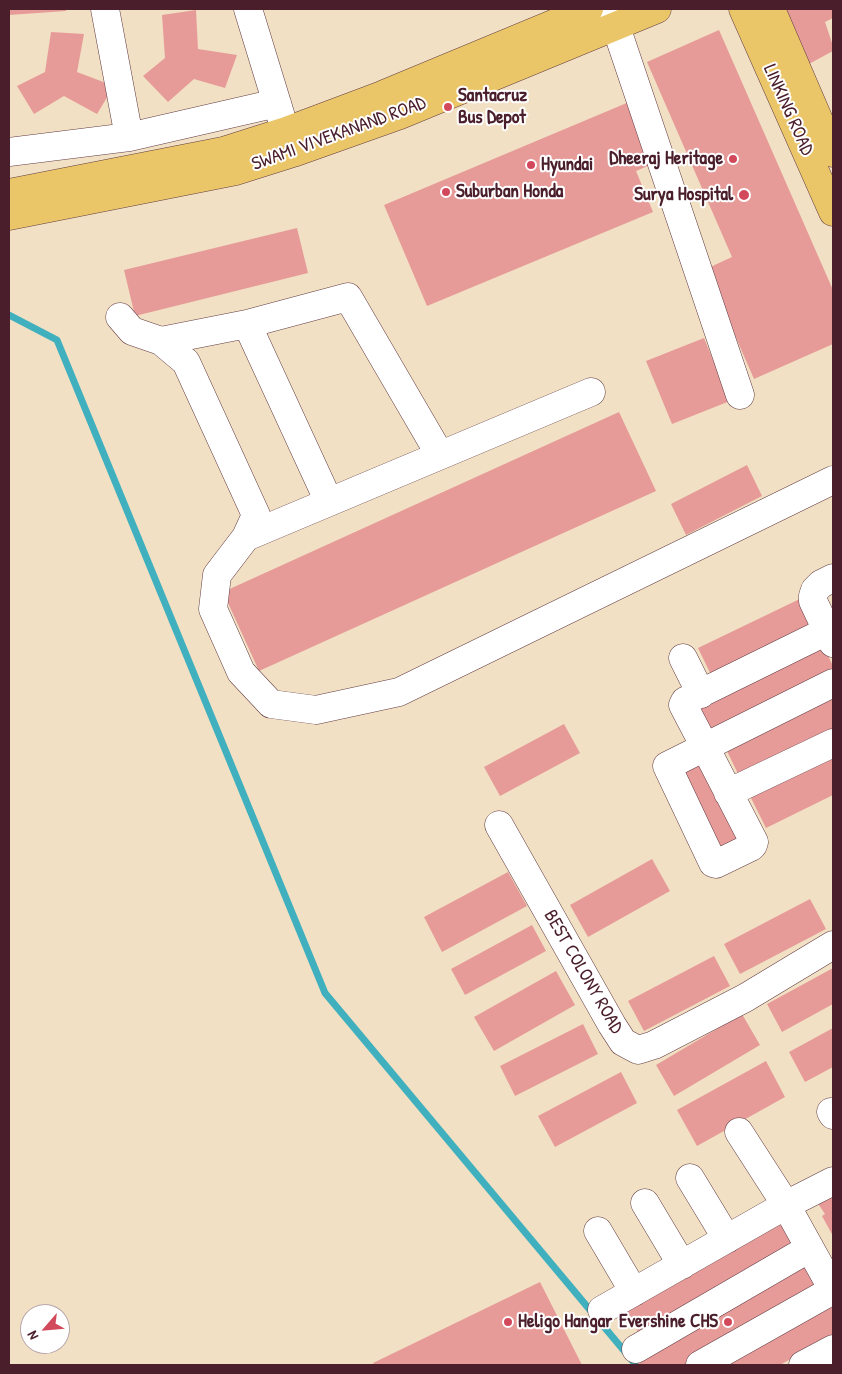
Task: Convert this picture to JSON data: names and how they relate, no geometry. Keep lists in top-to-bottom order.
{
  "streets": {
    "main road": ["LINKING ROAD", "SWAMI VIVEKANAND ROAD"],
    "street": ["BEST COLONY ROAD"]
  },
  "places": [
    "Santacruz Bus Depot",
    "Dheeraj Heritage",
    "Hyundai",
    "Suburban Honda",
    "Surya Hospital",
    "Heligo Hangar",
    "Evershine CHS"
  ],
  "north": "bottom left"
}
